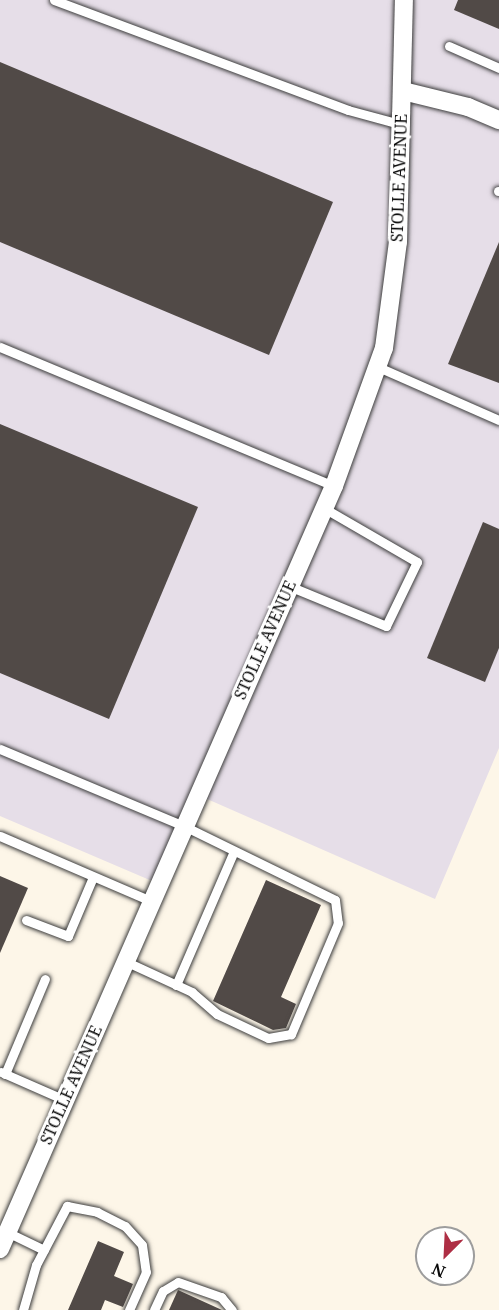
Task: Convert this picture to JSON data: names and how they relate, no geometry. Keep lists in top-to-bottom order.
{
  "streets": {
    "street": ["STOLLE AVENUE"]
  },
  "north": "bottom left"
}
